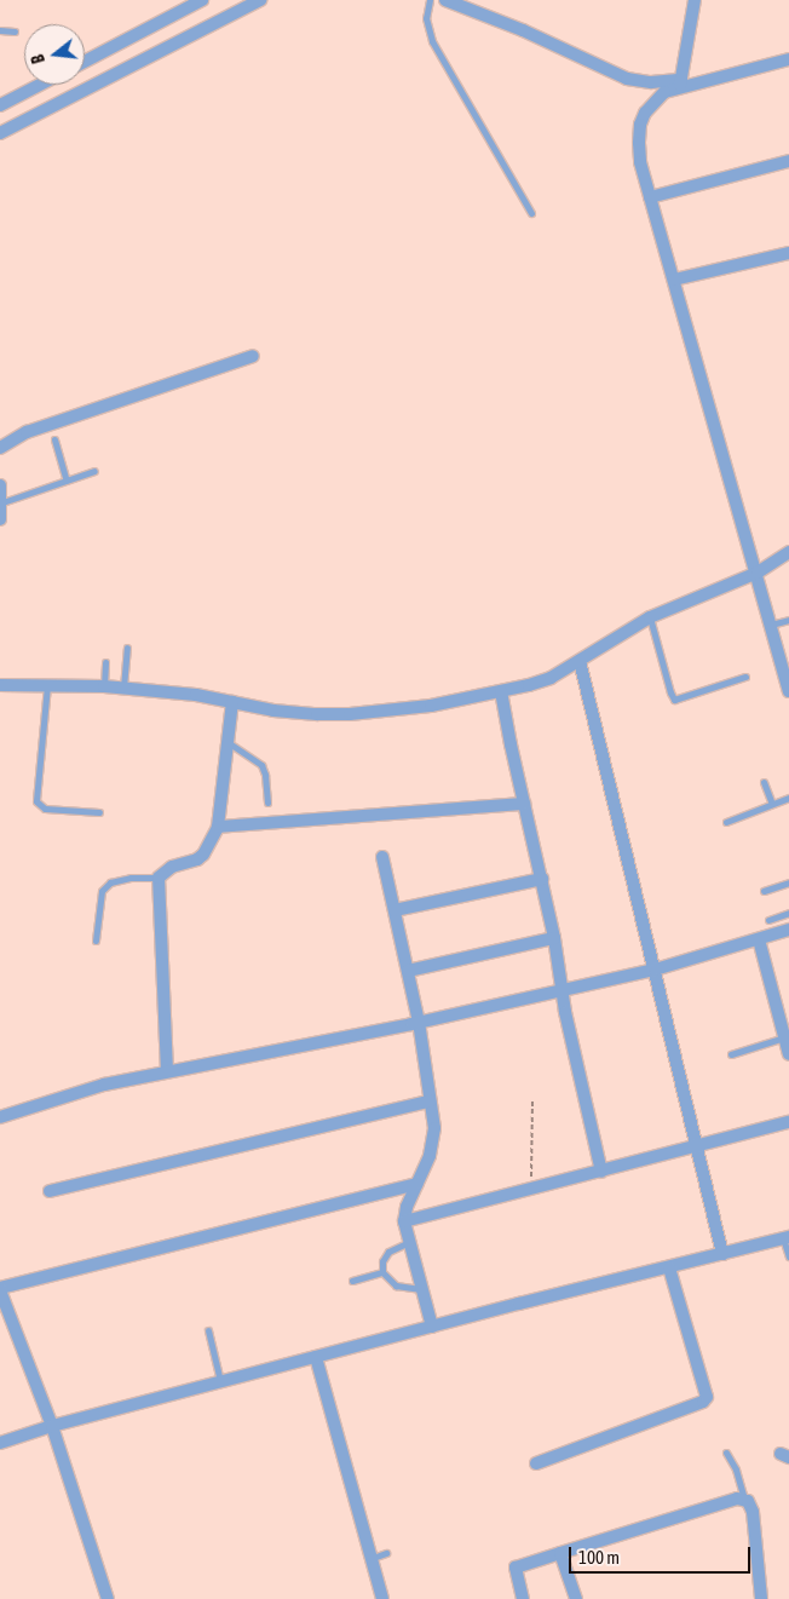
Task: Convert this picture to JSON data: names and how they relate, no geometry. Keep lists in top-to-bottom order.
{
  "scale_bar": "100 m",
  "north": "left"
}
